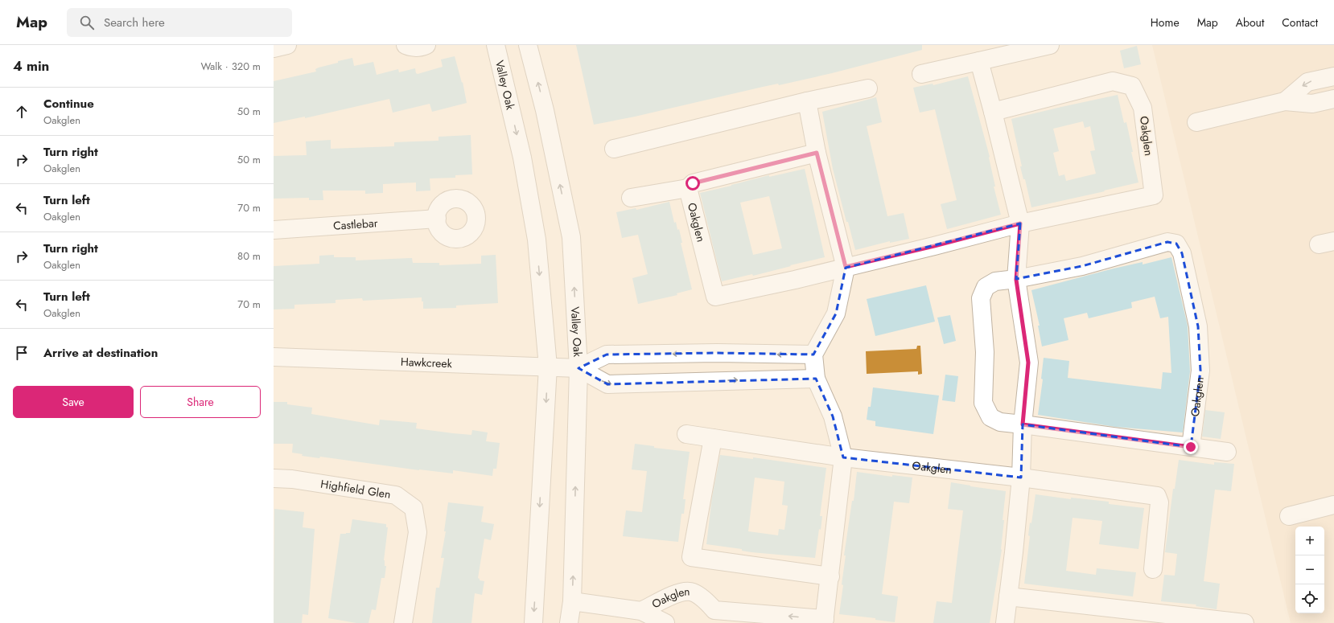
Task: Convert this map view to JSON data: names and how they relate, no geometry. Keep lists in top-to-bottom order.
{
  "streets": {
    "street": [
      "Valley Oak",
      "Oakglen",
      "Castlebar",
      "Hawkcreek",
      "Highfield Glen"
    ]
  },
  "crossings": [
    ["Valley Oak", "Oakglen"],
    ["Valley Oak", "Hawkcreek"]
  ],
  "page": {
    "header": "Map",
    "search": "Search here",
    "nav": [
      "Home",
      "Map",
      "About",
      "Contact"
    ],
    "heading": ["4 min", "Walk · 320 m"],
    "list": [
      ["Continue", "Oakglen", "50 m"],
      ["Turn right", "Oakglen", "50 m"],
      ["Turn left", "Oakglen", "70 m"],
      ["Turn right", "Oakglen", "80 m"],
      ["Turn left", "Oakglen", "70 m"],
      "Arrive at destination"
    ],
    "buttons": ["Save", "Share"],
    "map_buttons": ["+", "−"]
  }
}
